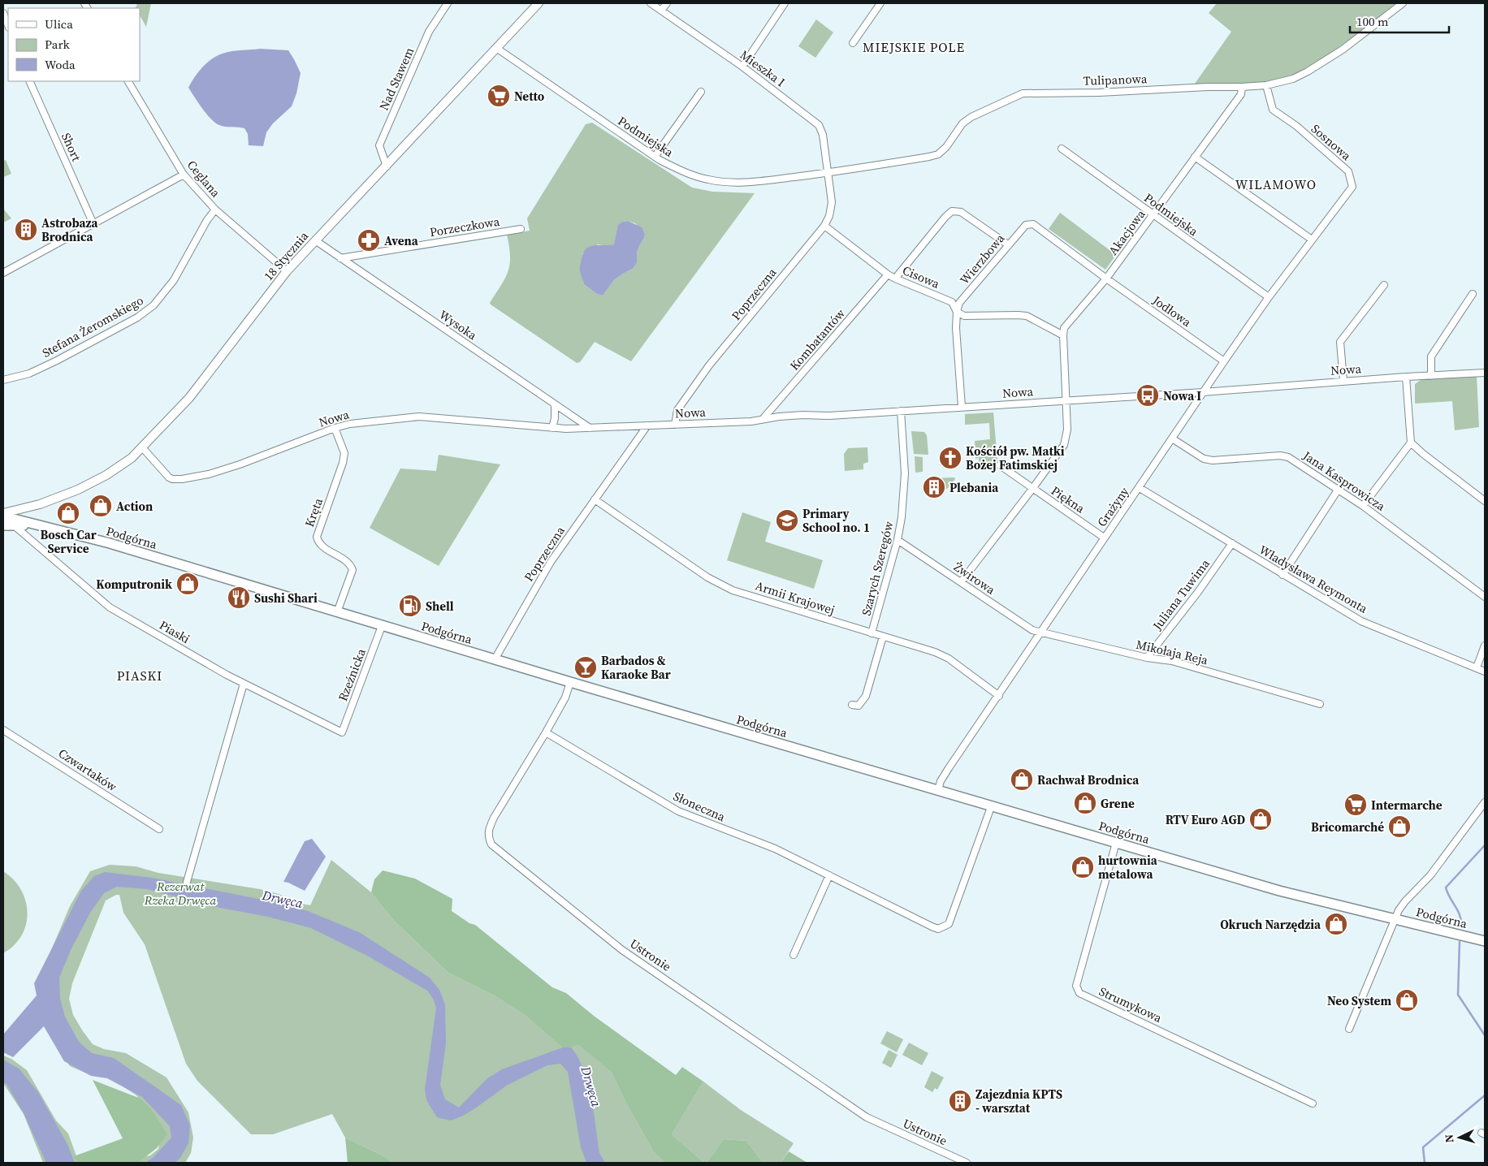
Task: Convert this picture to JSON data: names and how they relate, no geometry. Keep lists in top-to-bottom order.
{
  "streets": {
    "main road": ["Podgórna"],
    "street": [
      "Mieszka I",
      "Nad Stawem",
      "Tulipanowa",
      "Podmiejska",
      "Sosnowa",
      "Short",
      "Ceglana",
      "Porzeczkowa",
      "Akacjowa",
      "18 Stycznia",
      "Wierzbowa",
      "Cisowa",
      "Poprzeczna",
      "Jodłowa",
      "Wysoka",
      "Stefana Żeromskiego",
      "Kombatantów",
      "Nowa",
      "Jana Kasprowicza",
      "Piękna",
      "Grażyny",
      "Kręta",
      "Szarych Szeregów",
      "Żwirowa",
      "Władysława Reymonta",
      "Juliana Tuwima",
      "Armii Krajowej",
      "Piaski",
      "Mikołaja Reja",
      "Rzeźnicka",
      "Czwartaków",
      "Słoneczna",
      "Ustronie",
      "Strumykowa"
    ]
  },
  "crossings": [
    ["Mieszka I", "Tulipanowa"],
    ["Mieszka I", "Podmiejska"],
    ["Mieszka I", "Poprzeczna"],
    ["Nad Stawem", "18 Stycznia"],
    ["Tulipanowa", "Podmiejska"],
    ["Tulipanowa", "Sosnowa"],
    ["Tulipanowa", "Akacjowa"],
    ["Tulipanowa", "Poprzeczna"],
    ["Podmiejska", "Akacjowa"],
    ["Podmiejska", "18 Stycznia"],
    ["Podmiejska", "Poprzeczna"],
    ["Podmiejska", "Grażyny"],
    ["Sosnowa", "Grażyny"],
    ["Ceglana", "18 Stycznia"],
    ["Ceglana", "Stefana Żeromskiego"],
    ["Porzeczkowa", "Wysoka"],
    ["Akacjowa", "Wierzbowa"],
    ["Akacjowa", "Jodłowa"],
    ["18 Stycznia", "Wysoka"],
    ["18 Stycznia", "Nowa"],
    ["18 Stycznia", "Podgórna"],
    ["18 Stycznia", "Piaski"],
    ["Wierzbowa", "Cisowa"],
    ["Wierzbowa", "Jodłowa"],
    ["Wierzbowa", "Nowa"],
    ["Cisowa", "Poprzeczna"],
    ["Cisowa", "Kombatantów"],
    ["Poprzeczna", "Nowa"],
    ["Poprzeczna", "Podgórna"],
    ["Poprzeczna", "Armii Krajowej"],
    ["Jodłowa", "Grażyny"],
    ["Wysoka", "Nowa"],
    ["Kombatantów", "Nowa"],
    ["Nowa", "Grażyny"],
    ["Nowa", "Kręta"],
    ["Nowa", "Szarych Szeregów"],
    ["Jana Kasprowicza", "Grażyny"],
    ["Piękna", "Grażyny"],
    ["Grażyny", "Podgórna"],
    ["Grażyny", "Żwirowa"],
    ["Grażyny", "Władysława Reymonta"],
    ["Grażyny", "Armii Krajowej"],
    ["Grażyny", "Mikołaja Reja"],
    ["Kręta", "Podgórna"],
    ["Podgórna", "Piaski"],
    ["Podgórna", "Rzeźnicka"],
    ["Podgórna", "Słoneczna"],
    ["Podgórna", "Ustronie"],
    ["Podgórna", "Strumykowa"],
    ["Szarych Szeregów", "Żwirowa"],
    ["Szarych Szeregów", "Armii Krajowej"],
    ["Żwirowa", "Mikołaja Reja"],
    ["Władysława Reymonta", "Juliana Tuwima"],
    ["Juliana Tuwima", "Mikołaja Reja"],
    ["Piaski", "Rzeźnicka"],
    ["Słoneczna", "Ustronie"]
  ],
  "districts": ["MIEJSKIE POLE", "WILAMOWO", "PIASKI"],
  "water": ["Drwęca"],
  "parks": ["Rezerwat Rzeka Drwęca"],
  "places": {
    "supermarket": ["Netto", "Intermarche"],
    "building": ["Astrobaza Brodnica", "Plebania", "Zajezdnia KPTS - warsztat"],
    "pharmacy": ["Avena"],
    "bus stop": ["Nowa I"],
    "church": ["Kościół pw. Matki Bożej Fatimskiej"],
    "shop": [
      "Action",
      "Bosch Car Service",
      "Komputronik",
      "Rachwał Brodnica",
      "Grene",
      "RTV Euro AGD",
      "Bricomarché",
      "hurtownia metalowa",
      "Okruch Narzędzia",
      "Neo System"
    ],
    "school or university": ["Primary School no. 1"],
    "restaurant": ["Sushi Shari"],
    "fuel station": ["Shell"],
    "bar": ["Barbados & Karaoke Bar"]
  },
  "legend": ["Ulica", "Park", "Woda"],
  "scale_bar": "100 m",
  "north": "left"
}
